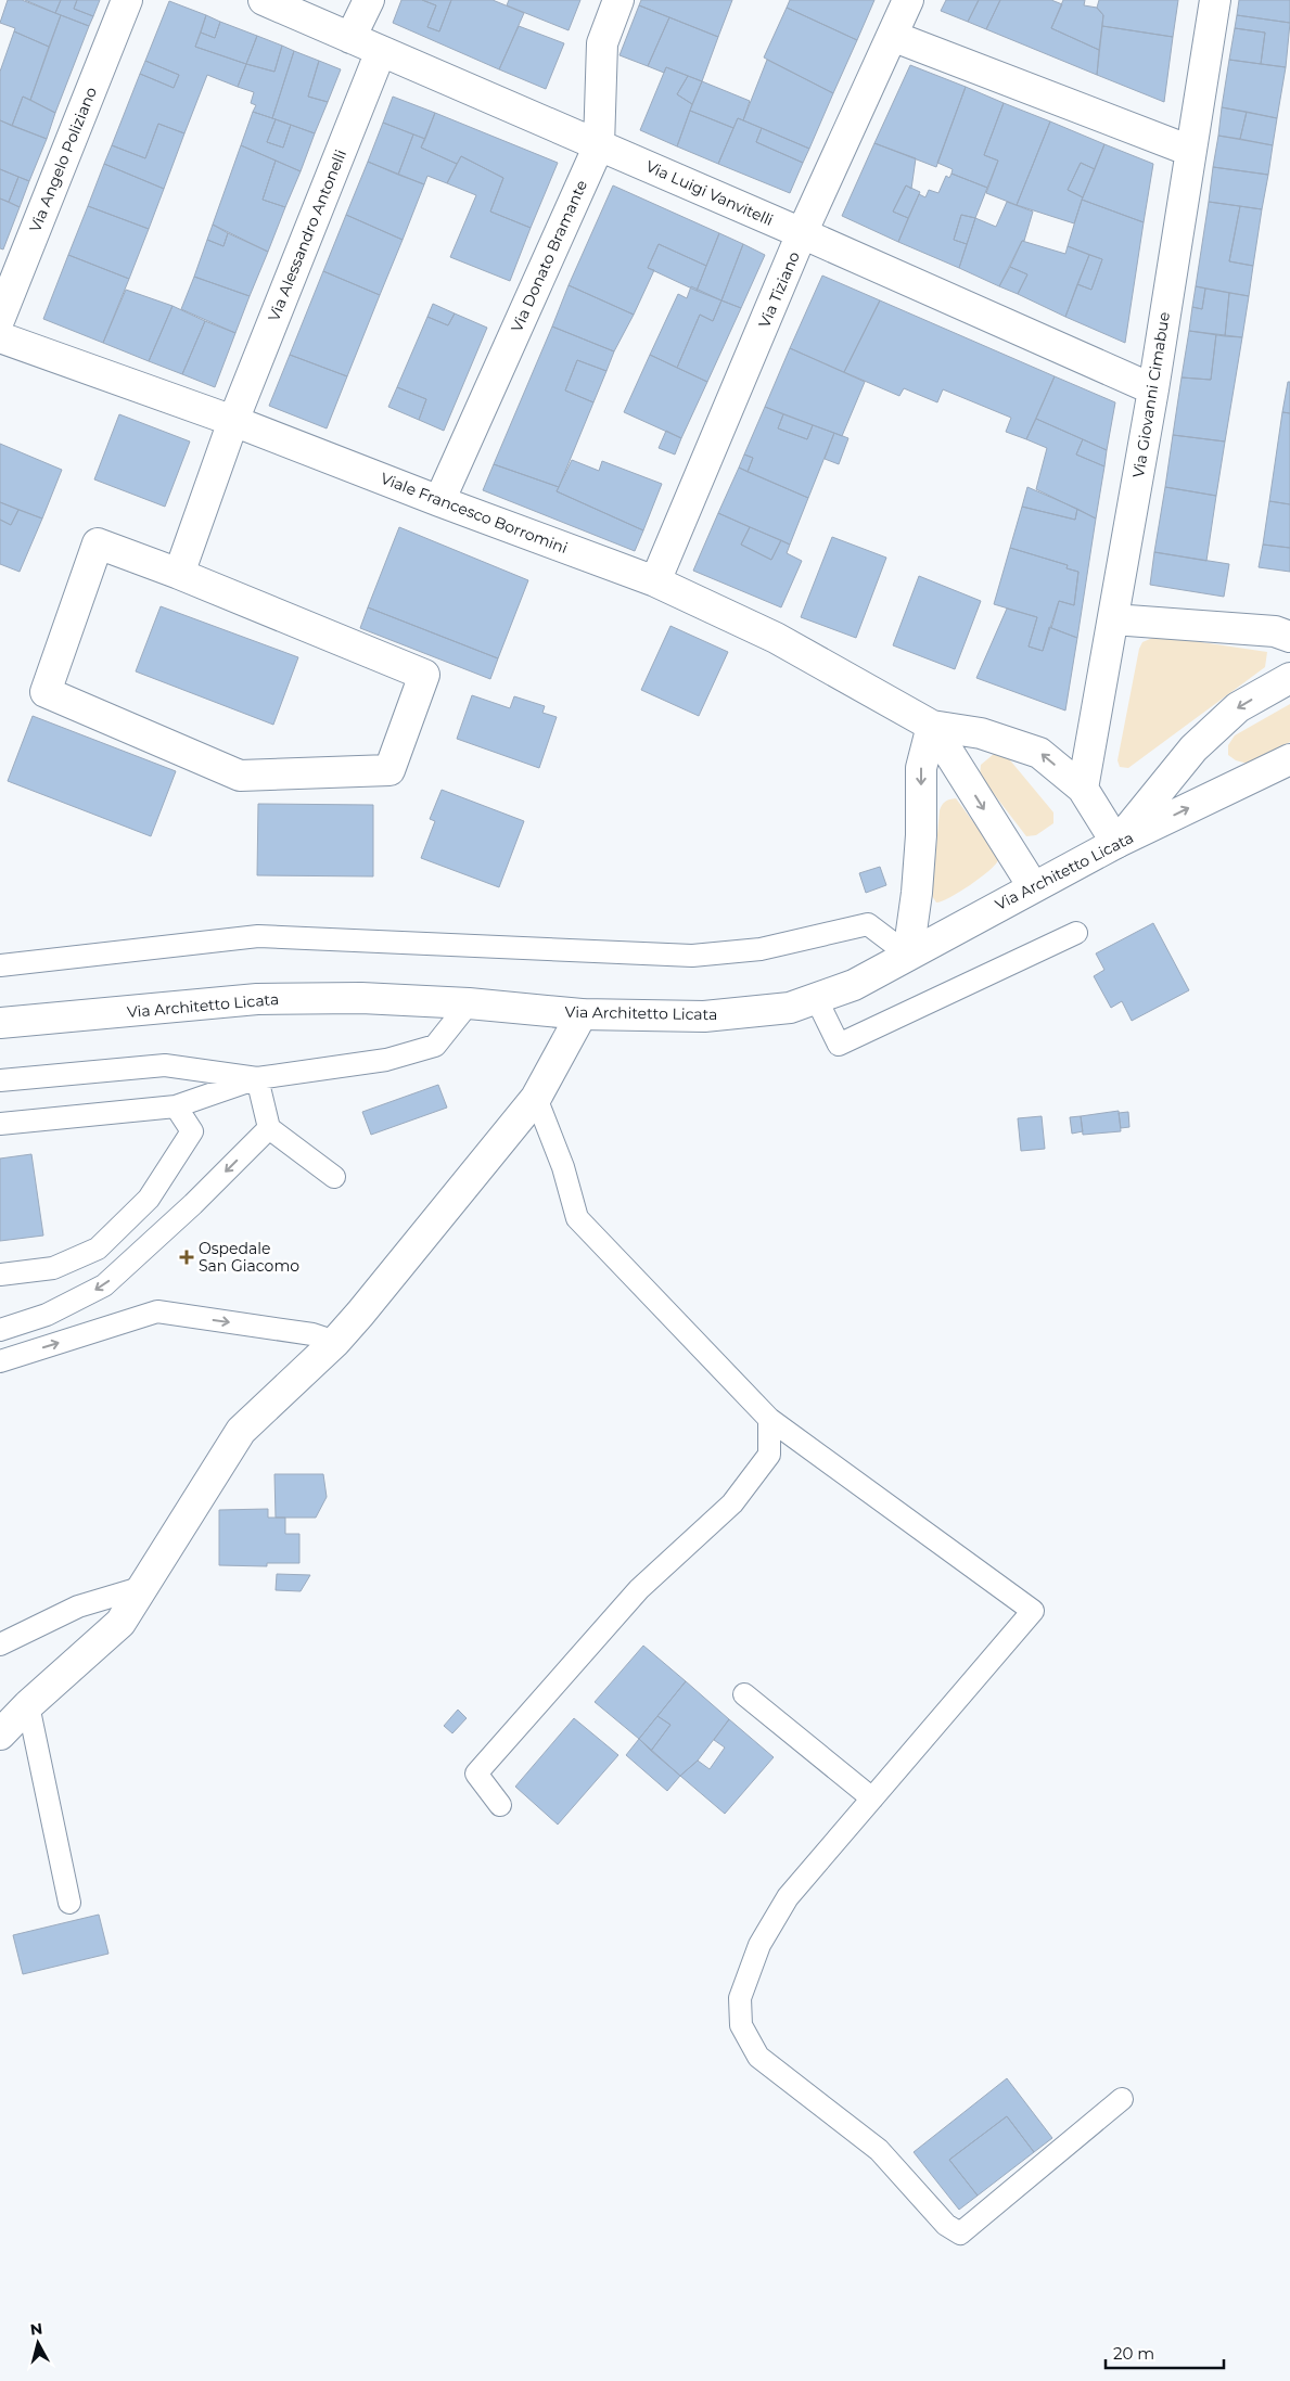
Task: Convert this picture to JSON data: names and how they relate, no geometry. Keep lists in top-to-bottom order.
{
  "streets": {
    "street": [
      "Via Angelo Poliziano",
      "Via Luigi Vanvitelli",
      "Via Alessandro Antonelli",
      "Via Donato Bramante",
      "Via Tiziano",
      "Via Giovanni Cimabue",
      "Viale Francesco Borromini",
      "Via Architetto Licata"
    ]
  },
  "crossings": [
    ["Via Luigi Vanvitelli", "Via Alessandro Antonelli"],
    ["Via Luigi Vanvitelli", "Via Donato Bramante"],
    ["Via Luigi Vanvitelli", "Via Tiziano"],
    ["Via Luigi Vanvitelli", "Via Giovanni Cimabue"],
    ["Via Alessandro Antonelli", "Viale Francesco Borromini"],
    ["Via Donato Bramante", "Viale Francesco Borromini"],
    ["Via Tiziano", "Viale Francesco Borromini"]
  ],
  "places": {
    "health": ["Ospedale San Giacomo"]
  },
  "scale_bar": "20 m",
  "north": "top"
}
